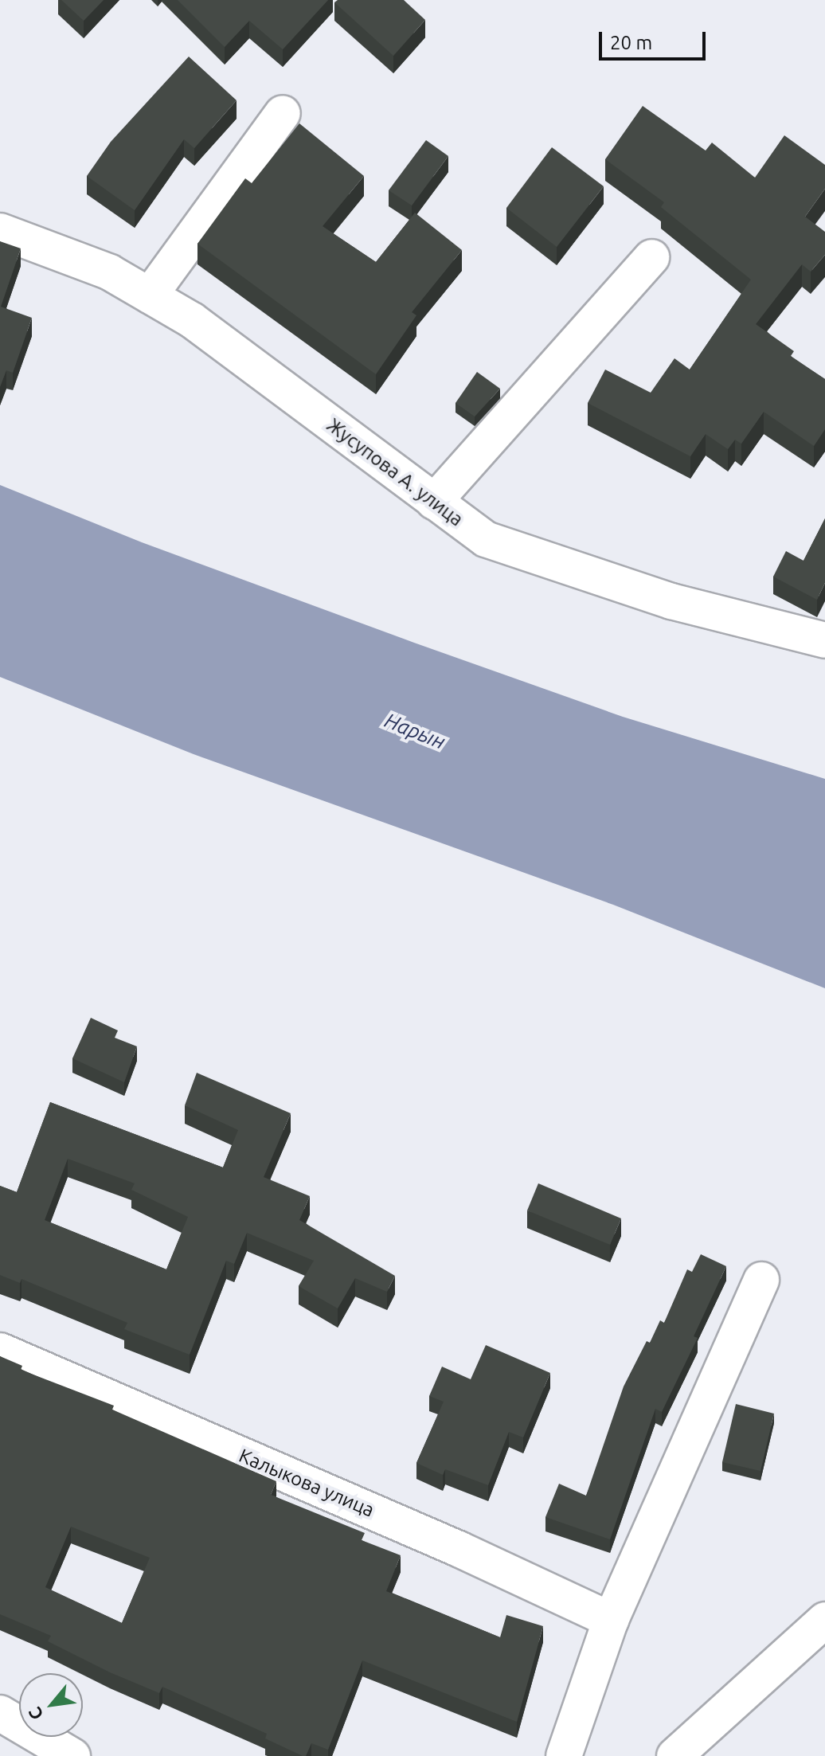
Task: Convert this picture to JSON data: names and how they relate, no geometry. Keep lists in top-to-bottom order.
{
  "streets": {
    "street": ["Жусупова А. улица", "Калыкова улица"]
  },
  "water": ["Нарын"],
  "scale_bar": "20 m",
  "north": "bottom left"
}
